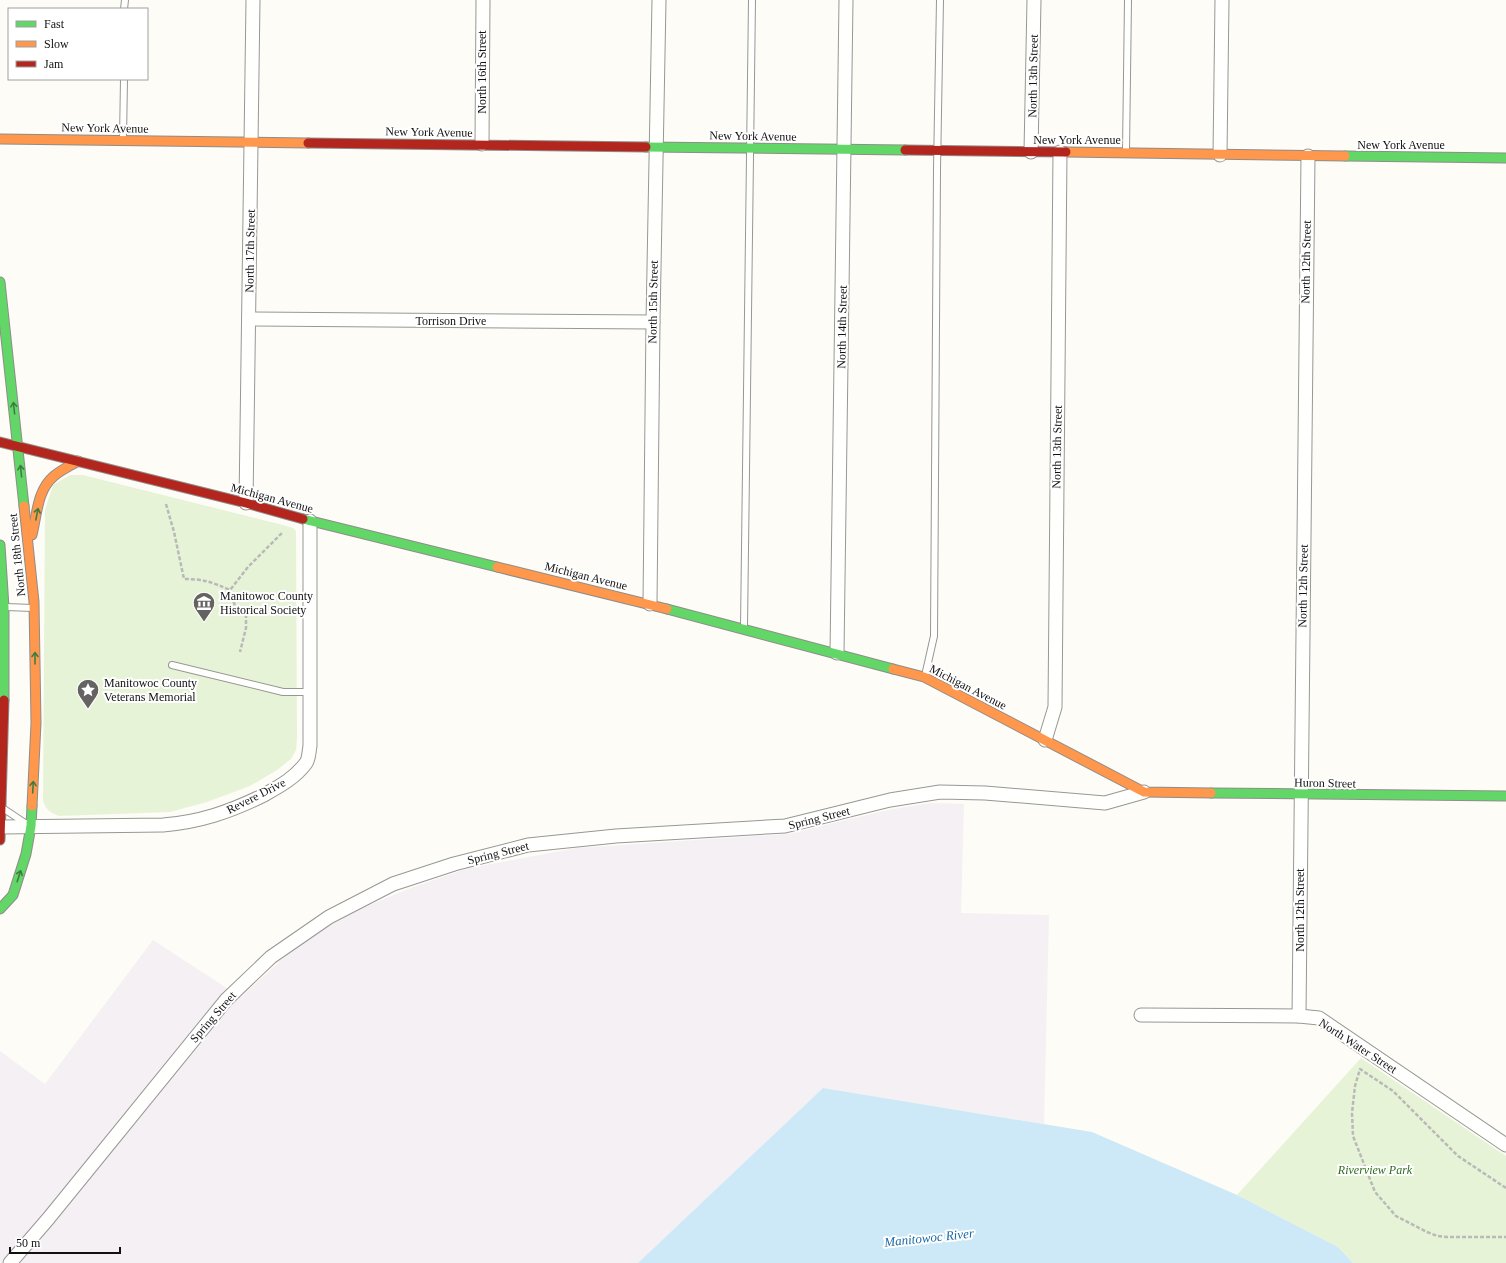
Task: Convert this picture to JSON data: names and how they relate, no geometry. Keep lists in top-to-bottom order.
{
  "streets": {
    "street": [
      "North 16th Street",
      "North 13th Street",
      "New York Avenue",
      "North 17th Street",
      "North 12th Street",
      "North 15th Street",
      "Torrison Drive",
      "North 14th Street",
      "Michigan Avenue",
      "North 18th Street",
      "Huron Street",
      "Revere Drive",
      "Spring Street",
      "North Water Street"
    ]
  },
  "crossings": [
    ["North 16th Street", "New York Avenue"],
    ["North 13th Street", "New York Avenue"],
    ["North 13th Street", "Michigan Avenue"],
    ["New York Avenue", "North 17th Street"],
    ["New York Avenue", "North 12th Street"],
    ["New York Avenue", "North 15th Street"],
    ["New York Avenue", "North 14th Street"],
    ["North 17th Street", "Torrison Drive"],
    ["North 17th Street", "Michigan Avenue"],
    ["North 12th Street", "Huron Street"],
    ["North 12th Street", "North Water Street"],
    ["North 15th Street", "Torrison Drive"],
    ["North 15th Street", "Michigan Avenue"],
    ["North 14th Street", "Michigan Avenue"],
    ["Michigan Avenue", "North 18th Street"],
    ["Michigan Avenue", "Huron Street"],
    ["Michigan Avenue", "Revere Drive"],
    ["Michigan Avenue", "Spring Street"],
    ["North 18th Street", "Revere Drive"],
    ["Huron Street", "Spring Street"]
  ],
  "water": ["Manitowoc River"],
  "parks": ["Riverview Park"],
  "places": {
    "museum": ["Manitowoc County Historical Society"],
    "place": ["Manitowoc County Veterans Memorial"]
  },
  "legend": ["Fast", "Slow", "Jam"],
  "scale_bar": "50 m"
}
